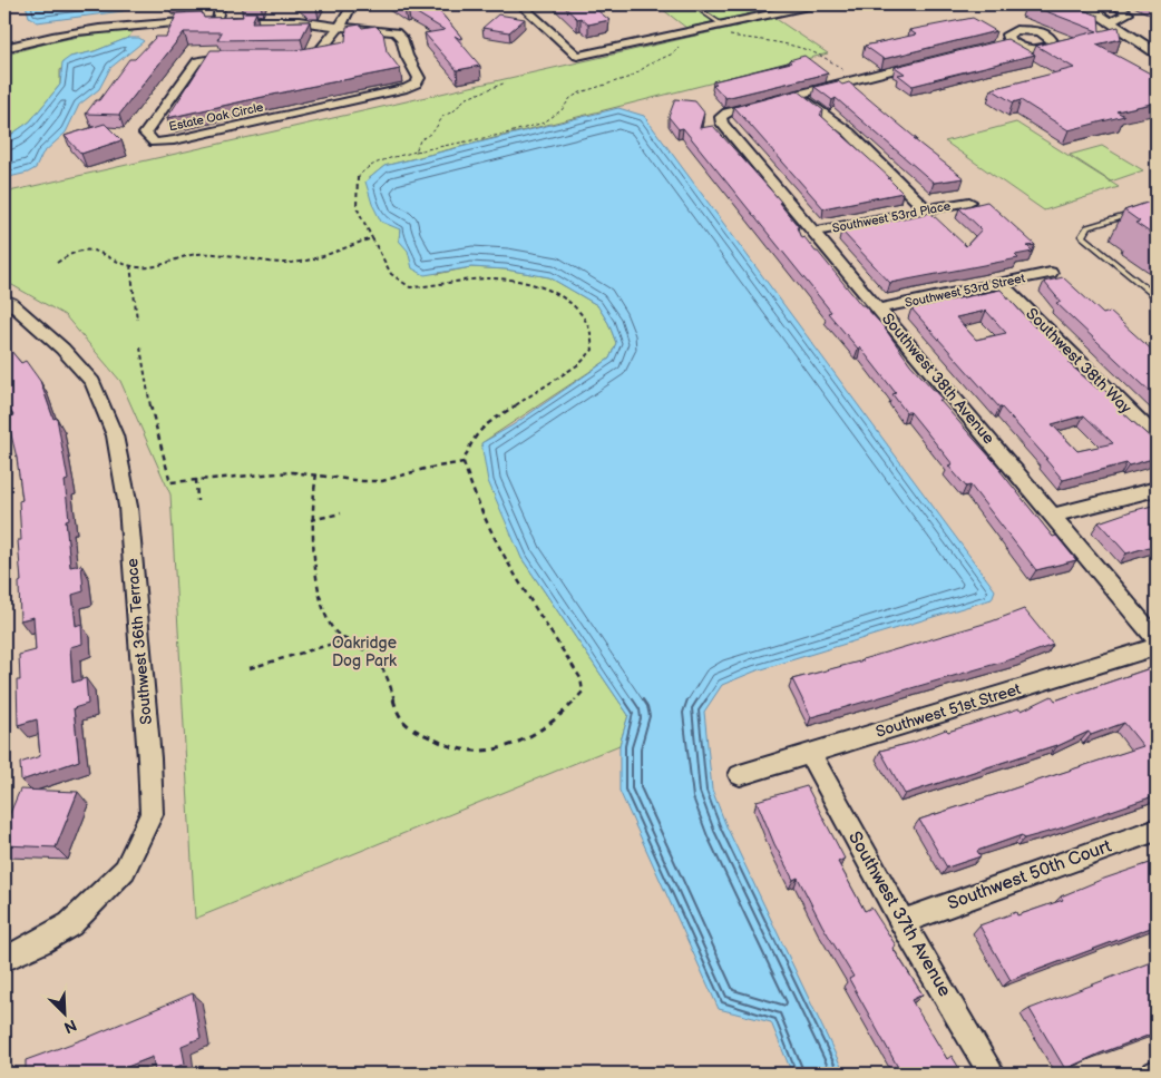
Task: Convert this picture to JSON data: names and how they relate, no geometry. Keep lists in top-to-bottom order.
{
  "streets": {
    "street": [
      "Estate Oak Circle",
      "Southwest 53rd Place",
      "Southwest 53rd Street",
      "Southwest 38th Way",
      "Southwest 38th Avenue",
      "Southwest 36th Terrace",
      "Southwest 51st Street",
      "Southwest 50th Court",
      "Southwest 37th Avenue"
    ]
  },
  "crossings": [
    ["Southwest 53rd Place", "Southwest 38th Avenue"],
    ["Southwest 53rd Street", "Southwest 38th Way"],
    ["Southwest 53rd Street", "Southwest 38th Avenue"],
    ["Southwest 51st Street", "Southwest 37th Avenue"],
    ["Southwest 50th Court", "Southwest 37th Avenue"]
  ],
  "parks": ["Oakridge Dog Park"],
  "north": "bottom right"
}
